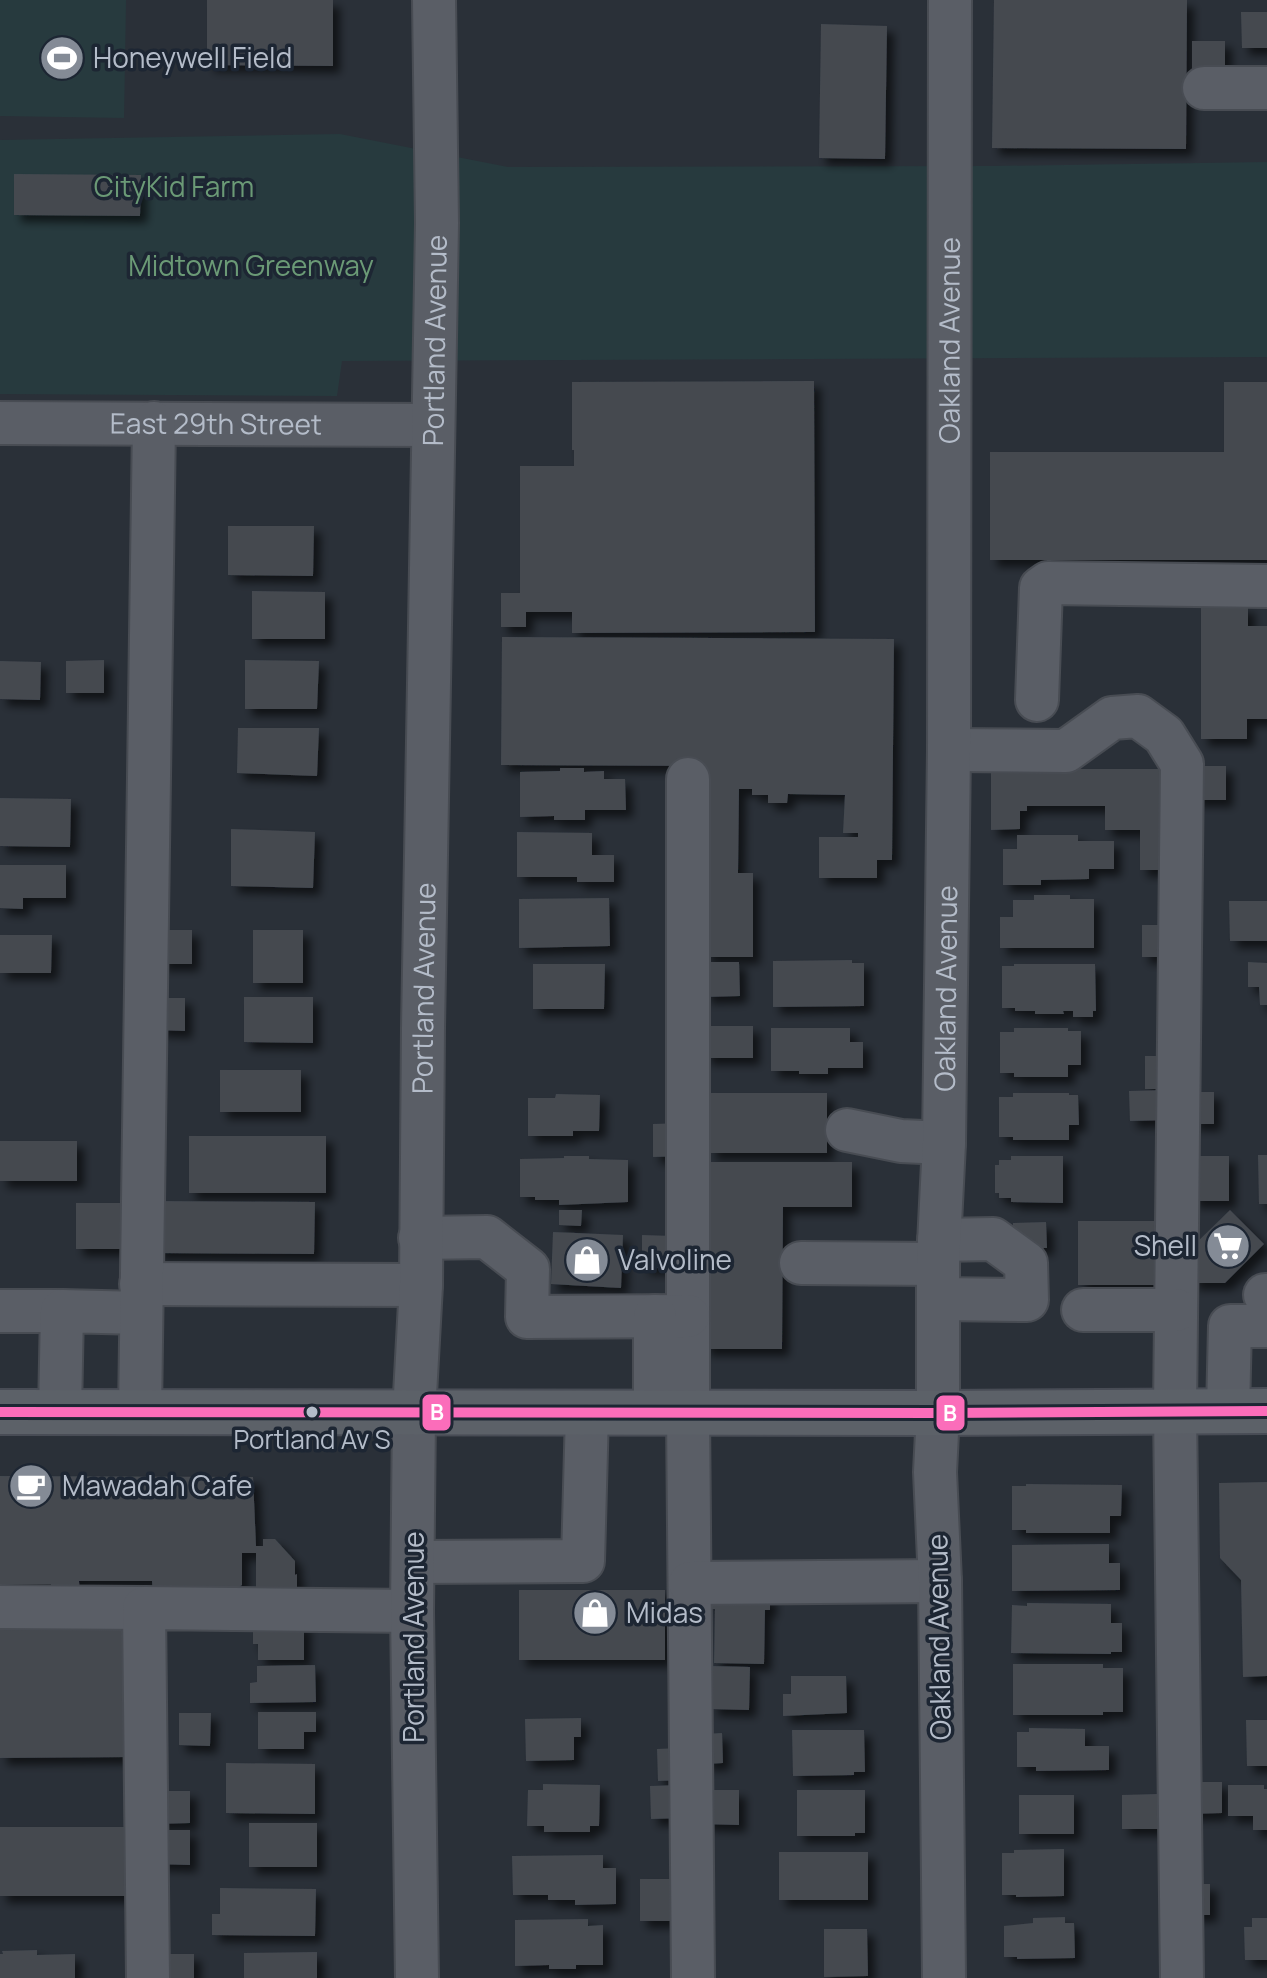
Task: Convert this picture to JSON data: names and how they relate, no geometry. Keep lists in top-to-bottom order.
{
  "streets": {
    "street": ["Portland Avenue", "Oakland Avenue", "East 29th Street"]
  },
  "crossings": [
    ["Portland Avenue", "East 29th Street"]
  ],
  "parks": ["CityKid Farm", "Midtown Greenway"],
  "places": {
    "sports": ["Honeywell Field"],
    "supermarket": ["Shell"],
    "shop": ["Valvoline", "Midas"],
    "other": ["Portland Av S"],
    "cafe": ["Mawadah Cafe"]
  },
  "lines": ["transit line B"]
}
